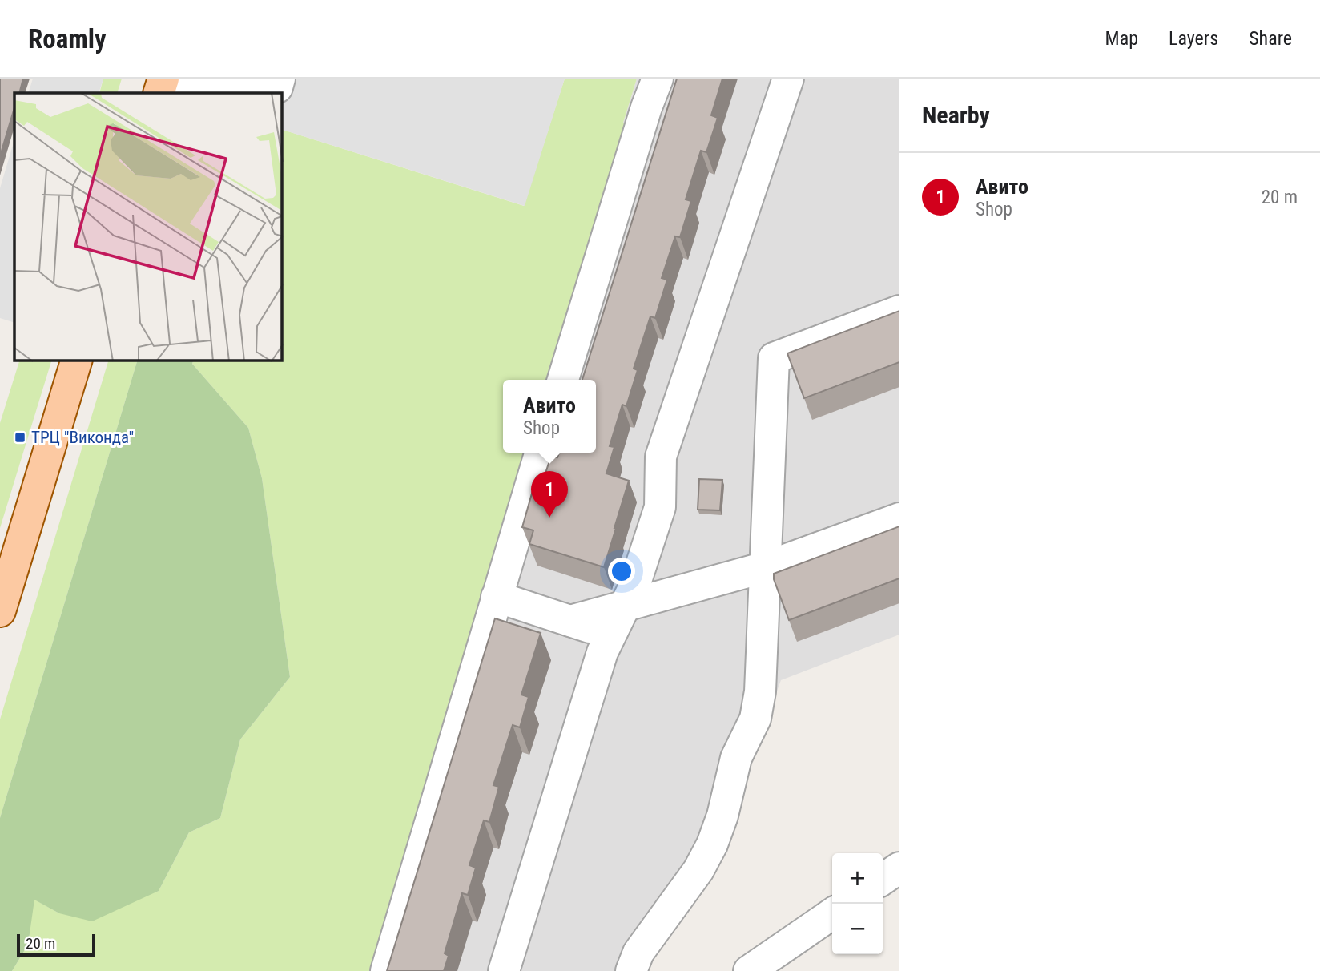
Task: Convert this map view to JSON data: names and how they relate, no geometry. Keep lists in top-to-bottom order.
{
  "places": {
    "transit": ["ТРЦ \"Виконда\""]
  },
  "scale_bar": "20 m",
  "page": {
    "header": "Roamly",
    "nav": ["Map", "Layers", "Share"],
    "heading": "Nearby",
    "list": [
      {
        "mark": "1",
        "name": "Авито",
        "note": "Shop",
        "value": "20 m"
      }
    ],
    "popup": ["Авито", "Shop"],
    "pins": "1",
    "map_buttons": ["+", "−"],
    "scale": "20 m"
  }
}
